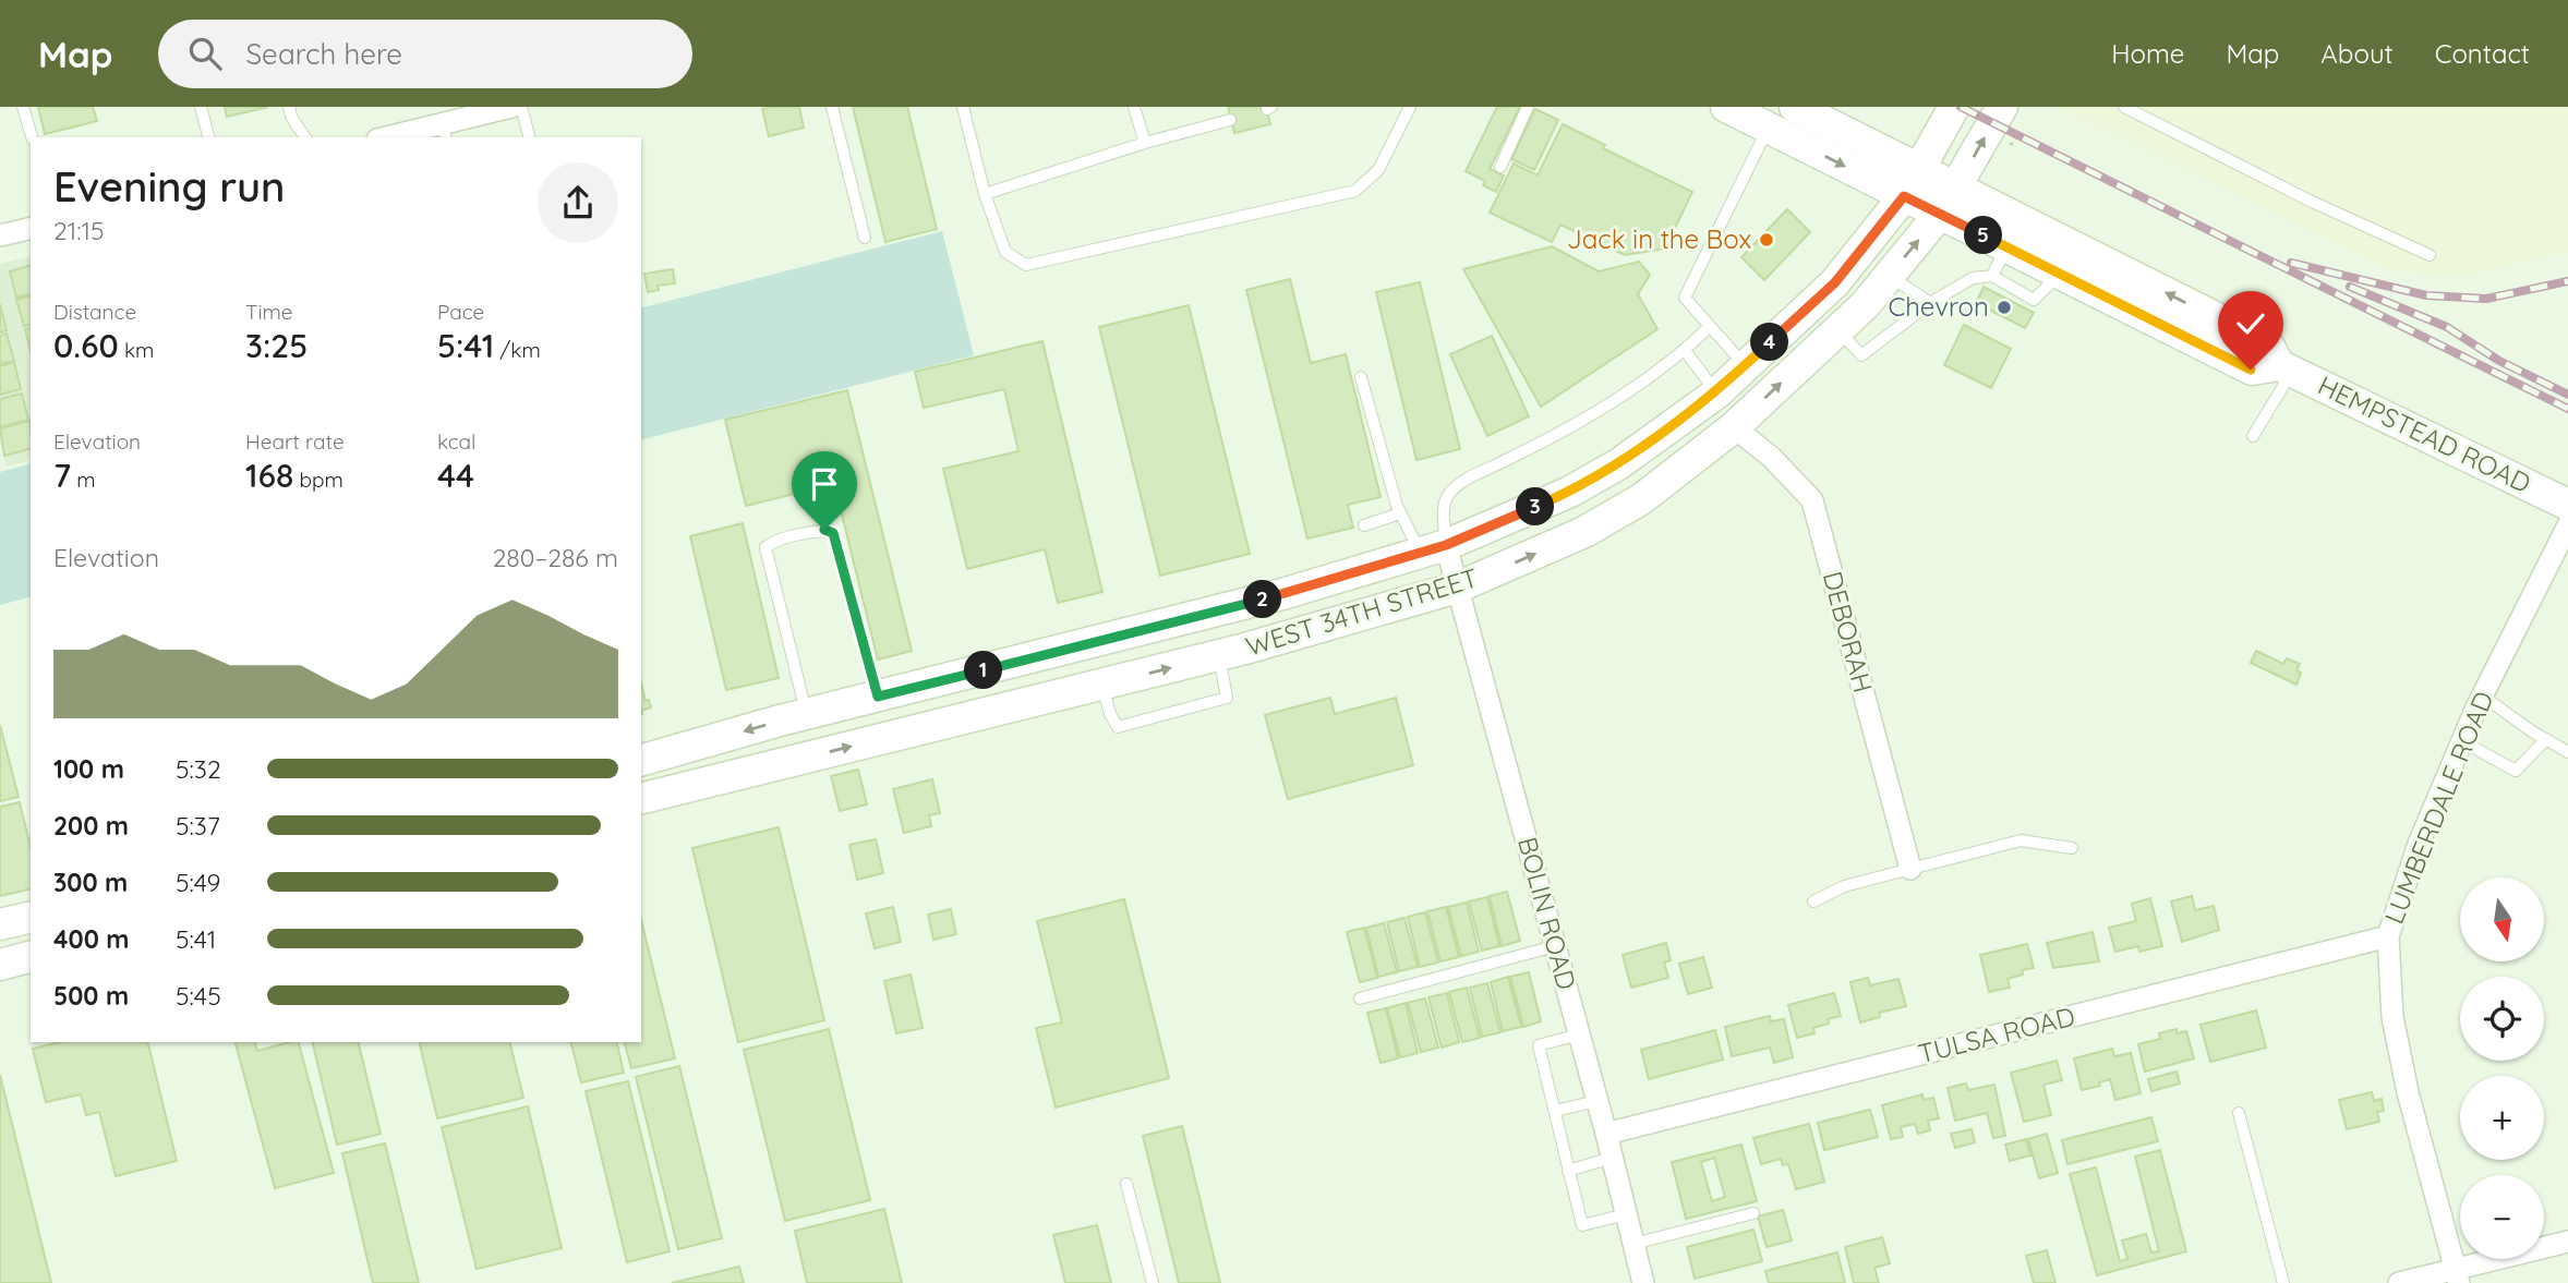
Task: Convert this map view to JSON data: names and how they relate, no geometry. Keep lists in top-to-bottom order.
{
  "streets": {
    "main road": ["HEMPSTEAD ROAD", "WEST 34TH STREET"],
    "street": [
      "DEBORAH",
      "LUMBERDALE ROAD",
      "BOLIN ROAD",
      "TULSA ROAD"
    ]
  },
  "crossings": [
    ["HEMPSTEAD ROAD", "WEST 34TH STREET"],
    ["WEST 34TH STREET", "DEBORAH"],
    ["WEST 34TH STREET", "BOLIN ROAD"],
    ["LUMBERDALE ROAD", "TULSA ROAD"],
    ["BOLIN ROAD", "TULSA ROAD"]
  ],
  "places": ["Jack in the Box", "Chevron"],
  "north": "bottom",
  "page": {
    "header": "Map",
    "search": "Search here",
    "nav": [
      "Home",
      "Map",
      "About",
      "Contact"
    ],
    "heading": ["Evening run", "21:15"],
    "pins": [
      "5",
      "4",
      "3",
      "2",
      "1"
    ],
    "stats": [
      ["Distance", "0.60 km"],
      ["Time", "3:25"],
      ["Pace", "5:41 /km"],
      ["Elevation", "7 m"],
      ["Heart rate", "168 bpm"],
      ["kcal", "44"]
    ],
    "chart": ["Elevation", "280–286 m"],
    "list": [
      {
        "name": "100 m",
        "note": "5:32"
      },
      {
        "name": "200 m",
        "note": "5:37"
      },
      {
        "name": "300 m",
        "note": "5:49"
      },
      {
        "name": "400 m",
        "note": "5:41"
      },
      {
        "name": "500 m",
        "note": "5:45"
      }
    ],
    "map_buttons": ["+", "−"]
  }
}
